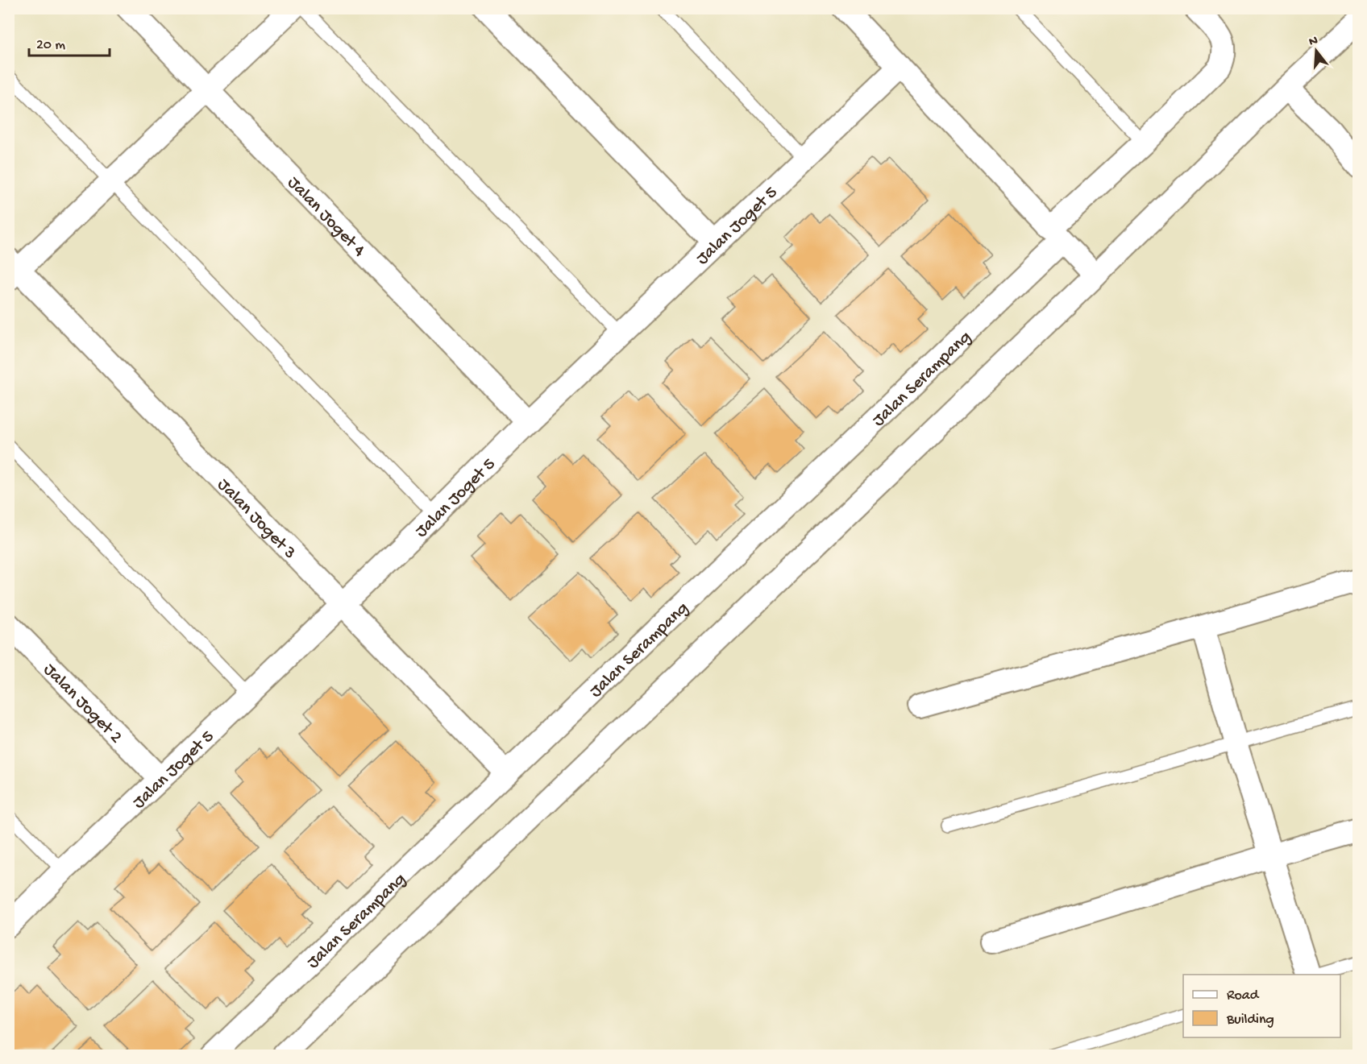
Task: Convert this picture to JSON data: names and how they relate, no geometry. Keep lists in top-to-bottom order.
{
  "streets": {
    "street": [
      "Jalan Joget 4",
      "Jalan Joget 5",
      "Jalan Serampang",
      "Jalan Joget 3",
      "Jalan Joget 2"
    ]
  },
  "crossings": [
    ["Jalan Joget 4", "Jalan Joget 5"],
    ["Jalan Joget 5", "Jalan Joget 3"],
    ["Jalan Joget 5", "Jalan Joget 2"],
    ["Jalan Serampang", "Jalan Joget 3"]
  ],
  "legend": ["Road", "Building"],
  "scale_bar": "20 m",
  "north": "top"
}
